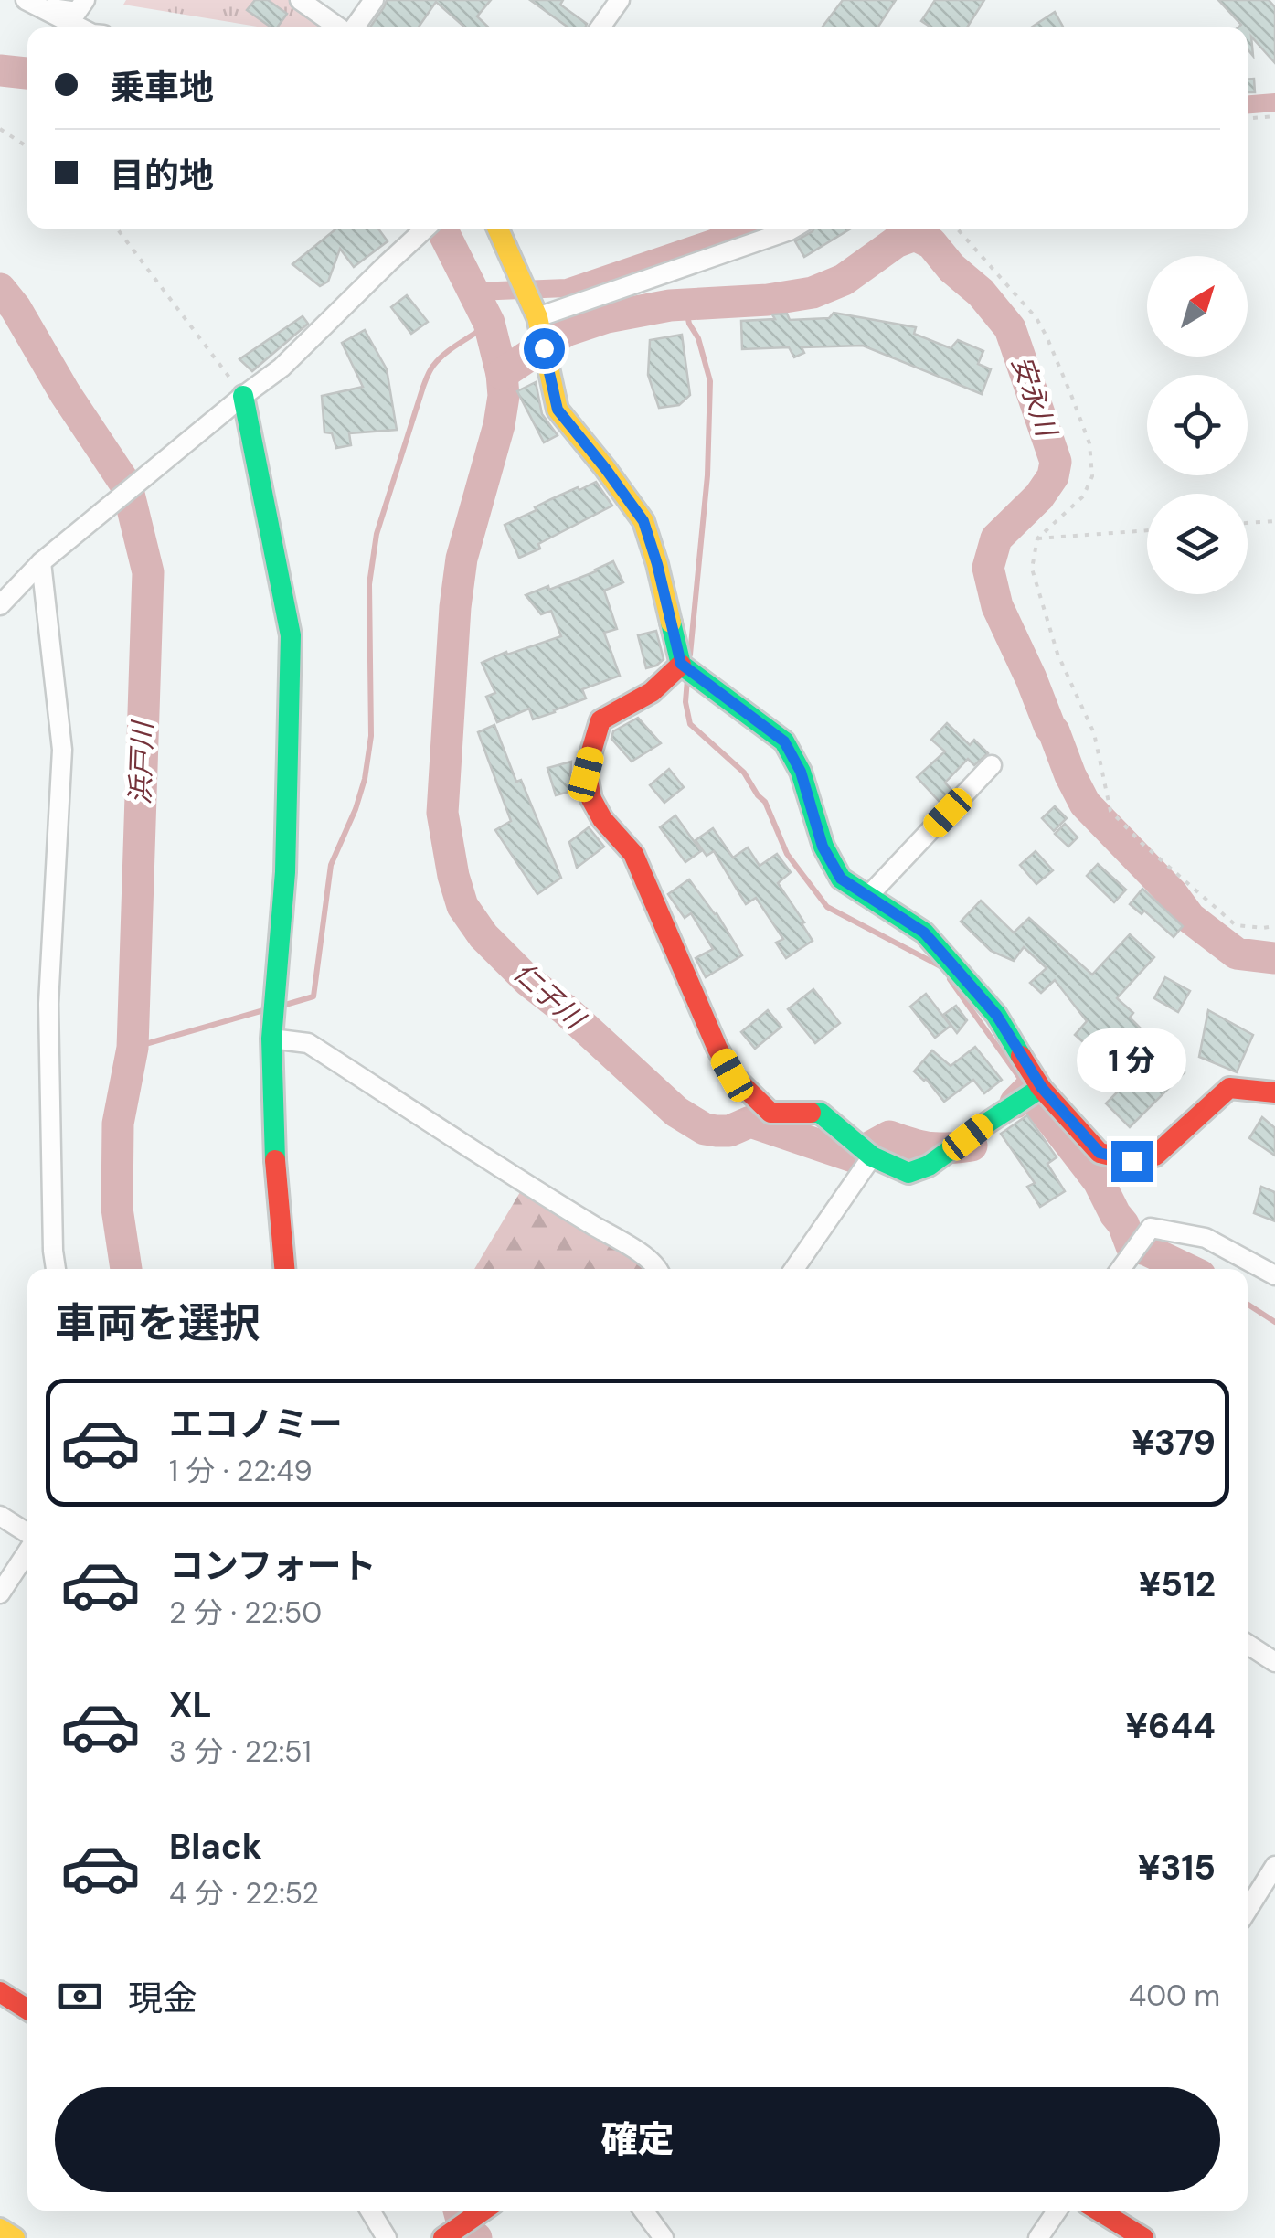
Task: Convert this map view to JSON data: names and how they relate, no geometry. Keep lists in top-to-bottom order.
{
  "water": ["安永川", "浜戸川", "仁子川"],
  "north": "top right",
  "page": {
    "banner": ["乗車地", "目的地"],
    "bubble": "1 分",
    "heading": "車両を選択",
    "list": [
      {
        "name": "エコノミー",
        "note": "1 分 · 22:49",
        "value": "¥379"
      },
      {
        "name": "コンフォート",
        "note": "2 分 · 22:50",
        "value": "¥512"
      },
      {
        "name": "XL",
        "note": "3 分 · 22:51",
        "value": "¥644"
      },
      {
        "name": "Black",
        "note": "4 分 · 22:52",
        "value": "¥315"
      }
    ],
    "pay": ["現金", "400 m"],
    "buttons": "確定"
  }
}
